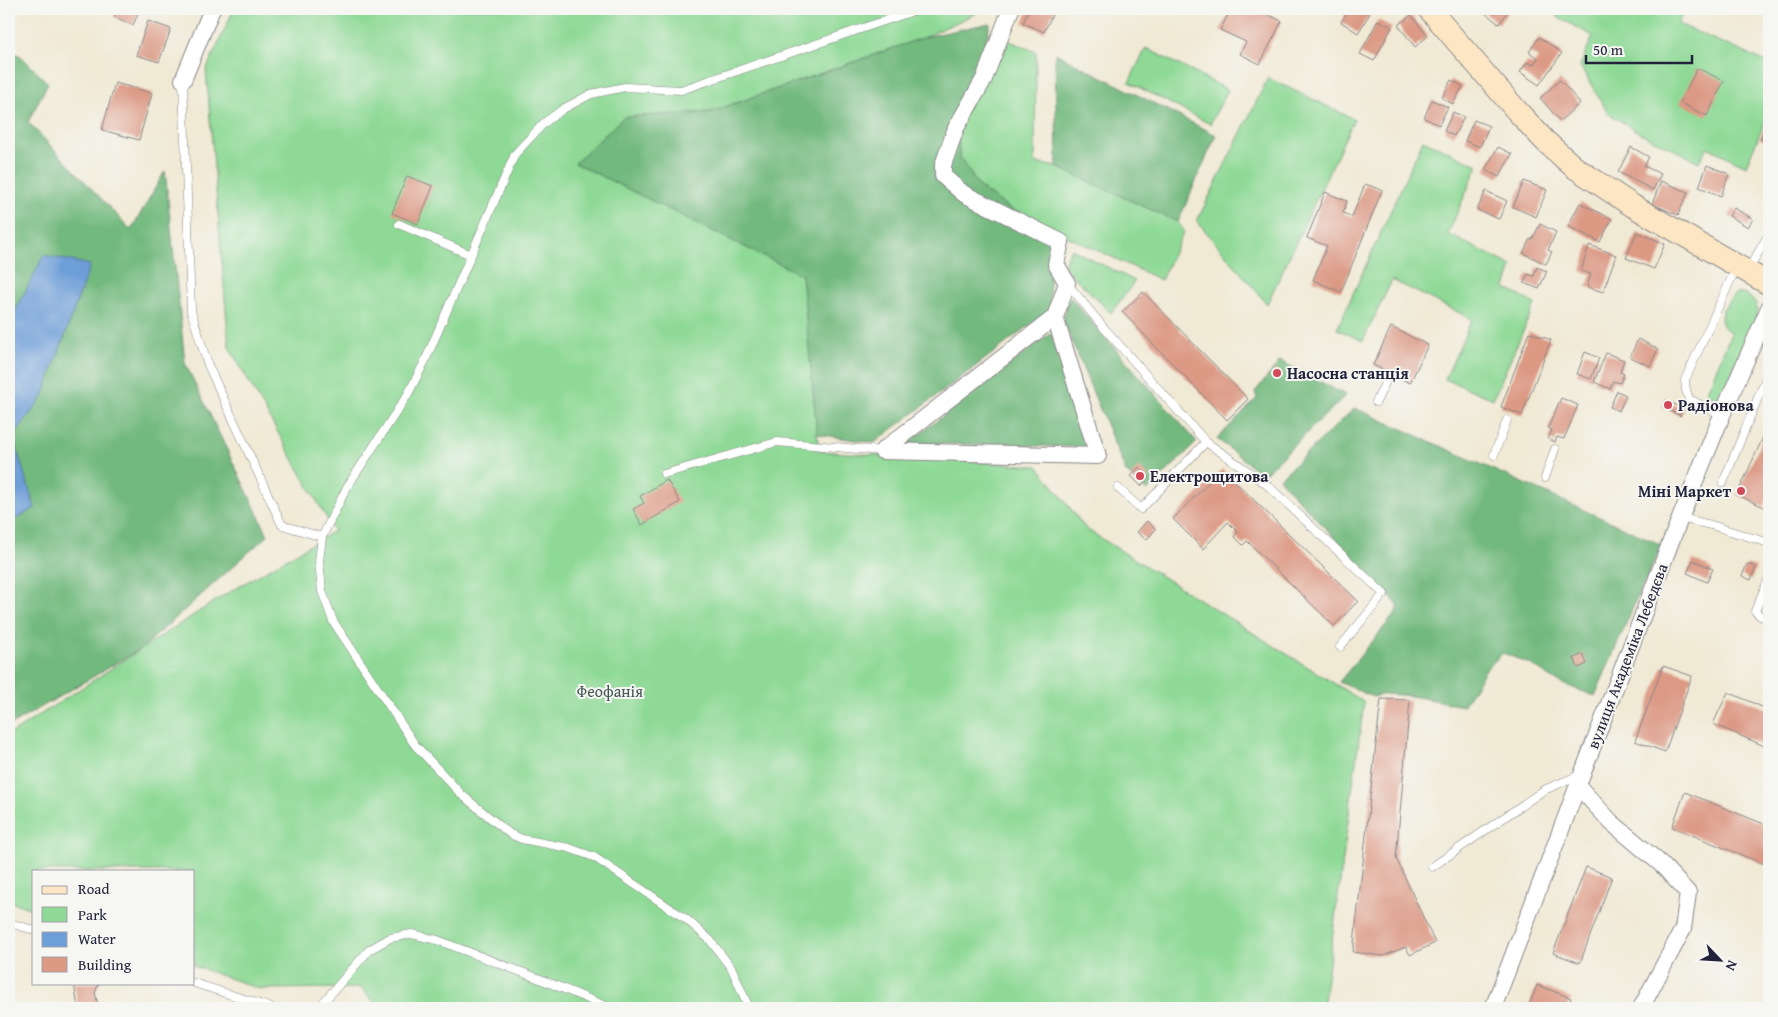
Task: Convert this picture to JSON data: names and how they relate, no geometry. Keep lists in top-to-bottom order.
{
  "streets": {
    "street": ["вулиця Академіка Лебедєва"]
  },
  "parks": ["Феофанія"],
  "places": [
    "Насосна станція",
    "Радіонова",
    "Електрощитова",
    "Міні Маркет"
  ],
  "legend": [
    "Road",
    "Park",
    "Water",
    "Building"
  ],
  "scale_bar": "50 m",
  "north": "bottom right"
}
